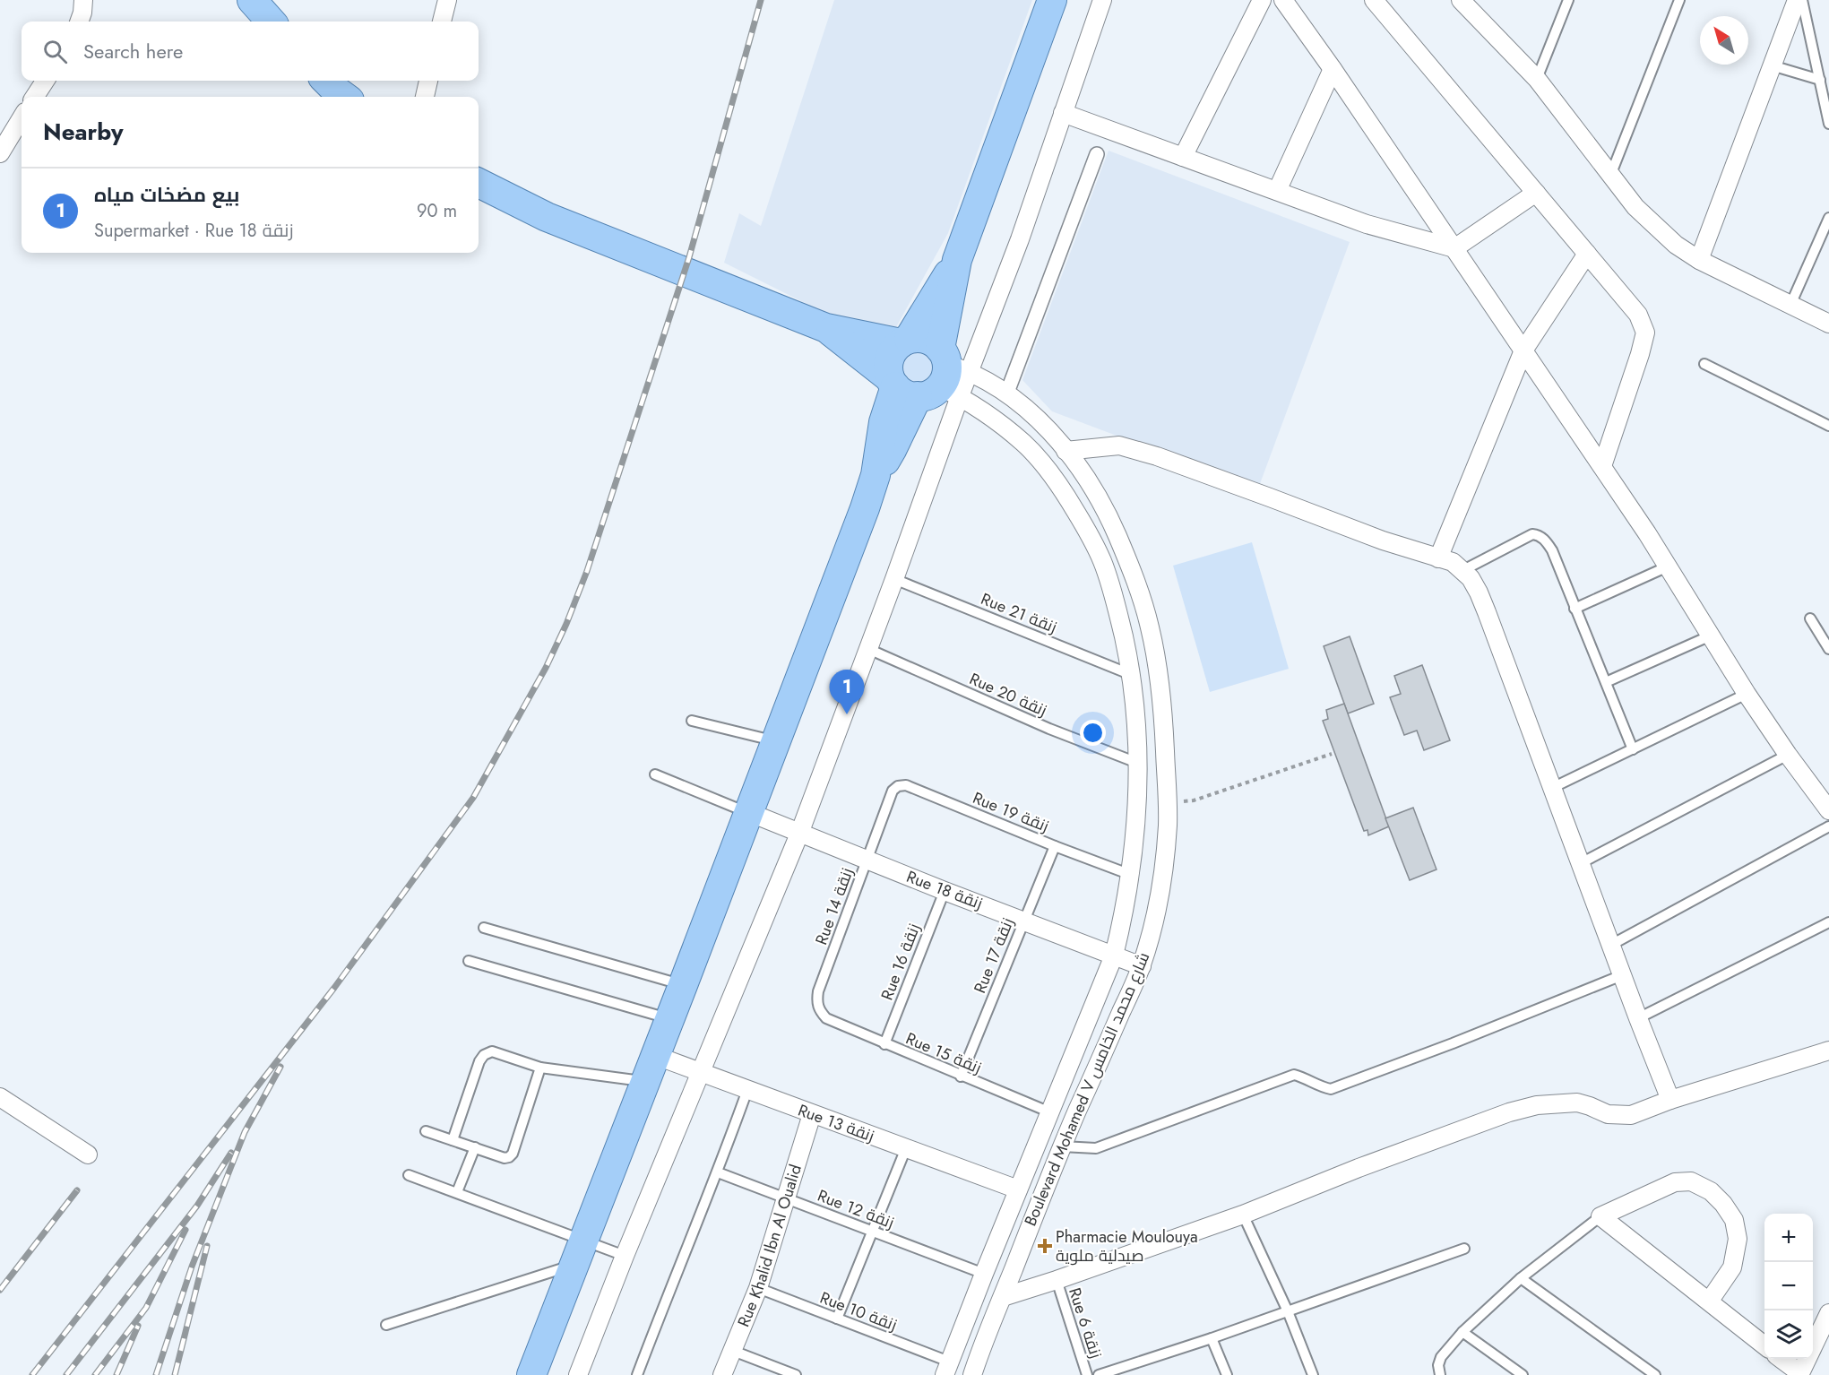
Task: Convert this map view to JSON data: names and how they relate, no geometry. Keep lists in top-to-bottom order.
{
  "streets": {
    "street": [
      "Rue 18 زنقة",
      "Boulevard Mohamed V شارع محمد الخامس",
      "Rue 13 زنقة",
      "Rue Khalid Ibn Al Oualid"
    ],
    "lane": [
      "Rue 21 زنقة",
      "Rue 20 زنقة",
      "Rue 19 زنقة",
      "Rue 14 زنقة",
      "Rue 17 زنقة",
      "Rue 16 زنقة",
      "Rue 15 زنقة",
      "Rue 12 زنقة",
      "Rue 10 زنقة",
      "Rue 6 زنقة"
    ]
  },
  "crossings": [
    ["Rue 21 زنقة", "Boulevard Mohamed V شارع محمد الخامس"],
    ["Rue 20 زنقة", "Boulevard Mohamed V شارع محمد الخامس"],
    ["Rue 19 زنقة", "Rue 14 زنقة"],
    ["Rue 19 زنقة", "Rue 17 زنقة"],
    ["Rue 19 زنقة", "Boulevard Mohamed V شارع محمد الخامس"],
    ["Rue 18 زنقة", "Rue 14 زنقة"],
    ["Rue 18 زنقة", "Rue 17 زنقة"],
    ["Rue 18 زنقة", "Rue 16 زنقة"],
    ["Rue 18 زنقة", "Boulevard Mohamed V شارع محمد الخامس"],
    ["Rue 14 زنقة", "Rue 15 زنقة"],
    ["Rue 17 زنقة", "Rue 15 زنقة"],
    ["Rue 16 زنقة", "Rue 15 زنقة"],
    ["Rue 15 زنقة", "Boulevard Mohamed V شارع محمد الخامس"],
    ["Boulevard Mohamed V شارع محمد الخامس", "Rue 13 زنقة"],
    ["Boulevard Mohamed V شارع محمد الخامس", "Rue 12 زنقة"],
    ["Boulevard Mohamed V شارع محمد الخامس", "Rue 10 زنقة"],
    ["Rue 13 زنقة", "Rue Khalid Ibn Al Oualid"],
    ["Rue 12 زنقة", "Rue Khalid Ibn Al Oualid"],
    ["Rue Khalid Ibn Al Oualid", "Rue 10 زنقة"]
  ],
  "places": {
    "health": ["Pharmacie Moulouya صيدلية ملوية"]
  },
  "north": "top left",
  "page": {
    "search": "Search here",
    "heading": "Nearby",
    "list": [
      {
        "mark": "1",
        "name": "بيع مضخات مياه",
        "note": "Supermarket · Rue 18 زنقة",
        "value": "90 m"
      }
    ],
    "pins": "1",
    "map_buttons": ["+", "−"]
  }
}
